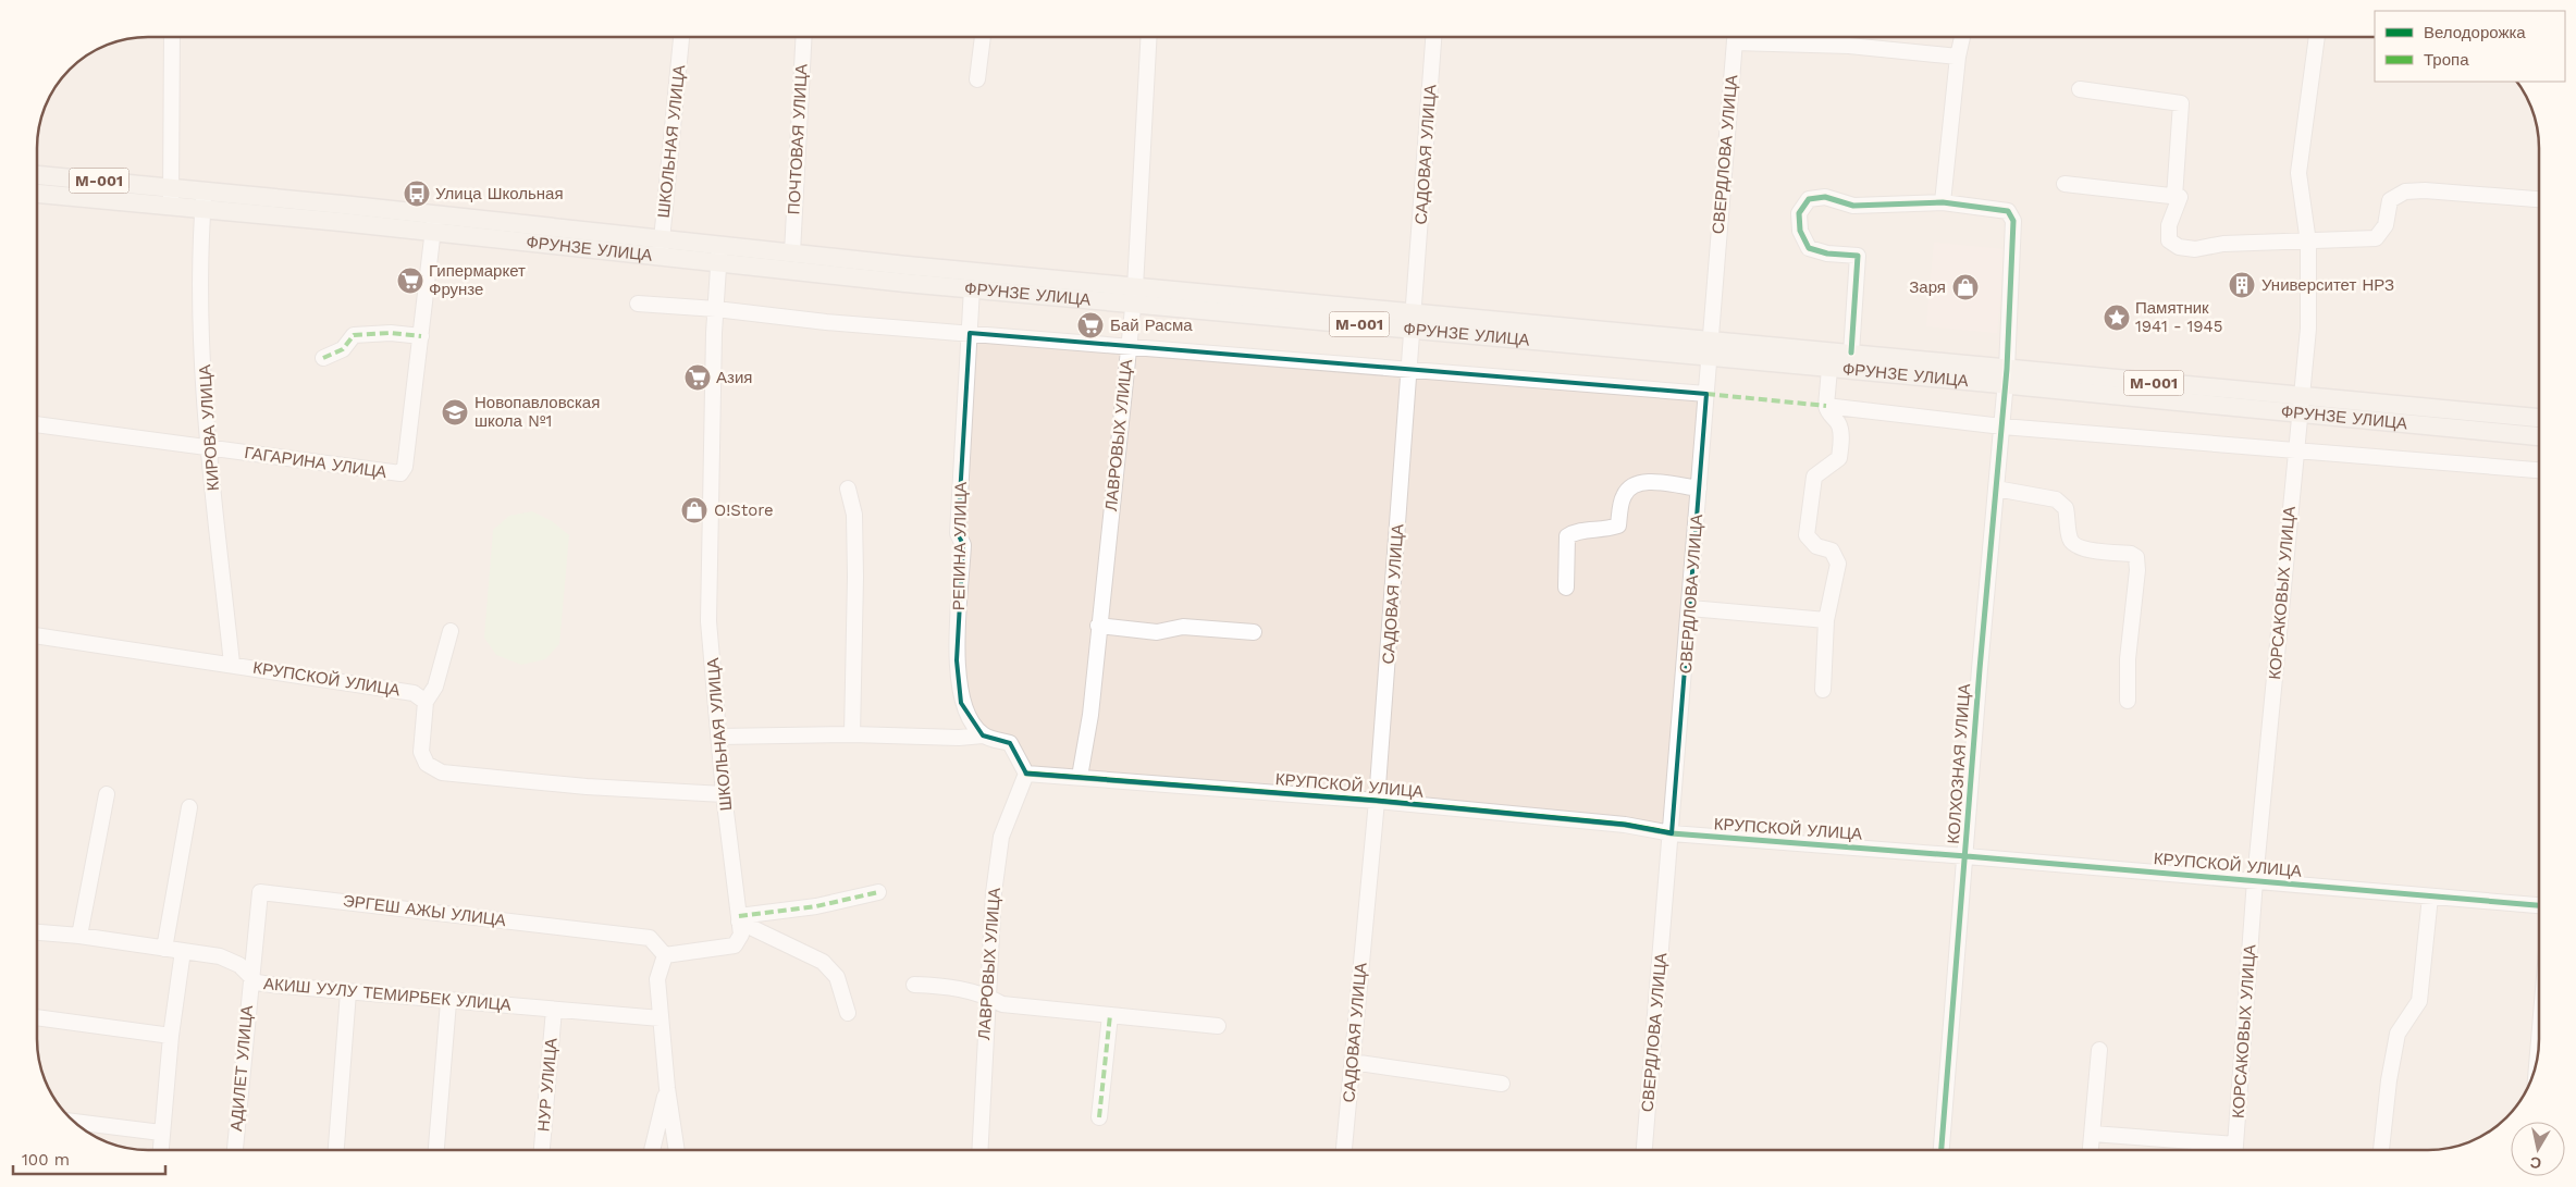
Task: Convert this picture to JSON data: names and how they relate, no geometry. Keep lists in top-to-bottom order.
{
  "streets": {
    "main road": ["M-001", "ФРУНЗЕ УЛИЦА"],
    "street": [
      "ПОЧТОВАЯ УЛИЦА",
      "ШКОЛЬНАЯ УЛИЦА",
      "САДОВАЯ УЛИЦА",
      "СВЕРДЛОВА УЛИЦА",
      "КИРОВА УЛИЦА",
      "ЛАВРОВЫХ УЛИЦА",
      "ГАГАРИНА УЛИЦА",
      "РЕПИНА УЛИЦА",
      "КОРСАКОВЫХ УЛИЦА",
      "КРУПСКОЙ УЛИЦА",
      "КОЛХОЗНАЯ УЛИЦА",
      "ЭРГЕШ АЖЫ УЛИЦА",
      "АКИШ УУЛУ ТЕМИРБЕК УЛИЦА",
      "АДИЛЕТ УЛИЦА",
      "НУР УЛИЦА"
    ]
  },
  "crossings": [
    ["ПОЧТОВАЯ УЛИЦА", "ФРУНЗЕ УЛИЦА"],
    ["ШКОЛЬНАЯ УЛИЦА", "ФРУНЗЕ УЛИЦА"],
    ["ШКОЛЬНАЯ УЛИЦА", "ЭРГЕШ АЖЫ УЛИЦА"],
    ["САДОВАЯ УЛИЦА", "ФРУНЗЕ УЛИЦА"],
    ["САДОВАЯ УЛИЦА", "КРУПСКОЙ УЛИЦА"],
    ["СВЕРДЛОВА УЛИЦА", "ФРУНЗЕ УЛИЦА"],
    ["СВЕРДЛОВА УЛИЦА", "КРУПСКОЙ УЛИЦА"],
    ["ФРУНЗЕ УЛИЦА", "КИРОВА УЛИЦА"],
    ["ФРУНЗЕ УЛИЦА", "ЛАВРОВЫХ УЛИЦА"],
    ["ФРУНЗЕ УЛИЦА", "РЕПИНА УЛИЦА"],
    ["ФРУНЗЕ УЛИЦА", "КОРСАКОВЫХ УЛИЦА"],
    ["ФРУНЗЕ УЛИЦА", "КОЛХОЗНАЯ УЛИЦА"],
    ["КИРОВА УЛИЦА", "ГАГАРИНА УЛИЦА"],
    ["КИРОВА УЛИЦА", "КРУПСКОЙ УЛИЦА"],
    ["ЛАВРОВЫХ УЛИЦА", "КРУПСКОЙ УЛИЦА"],
    ["КОРСАКОВЫХ УЛИЦА", "КРУПСКОЙ УЛИЦА"],
    ["КРУПСКОЙ УЛИЦА", "КОЛХОЗНАЯ УЛИЦА"],
    ["ЭРГЕШ АЖЫ УЛИЦА", "АКИШ УУЛУ ТЕМИРБЕК УЛИЦА"],
    ["ЭРГЕШ АЖЫ УЛИЦА", "АДИЛЕТ УЛИЦА"],
    ["АКИШ УУЛУ ТЕМИРБЕК УЛИЦА", "АДИЛЕТ УЛИЦА"],
    ["АКИШ УУЛУ ТЕМИРБЕК УЛИЦА", "НУР УЛИЦА"]
  ],
  "places": {
    "bus stop": ["Улица Школьная"],
    "supermarket": ["Гипермаркет Фрунзе", "Бай Расма", "Азия"],
    "building": ["Университет НРЗ"],
    "shop": ["Заря", "O!Store"],
    "place": ["Памятник 1941 - 1945"],
    "school or university": ["Новопавловская школа №1"]
  },
  "legend": ["Велодорожка", "Тропа"],
  "scale_bar": "100 m",
  "north": "bottom"
}
